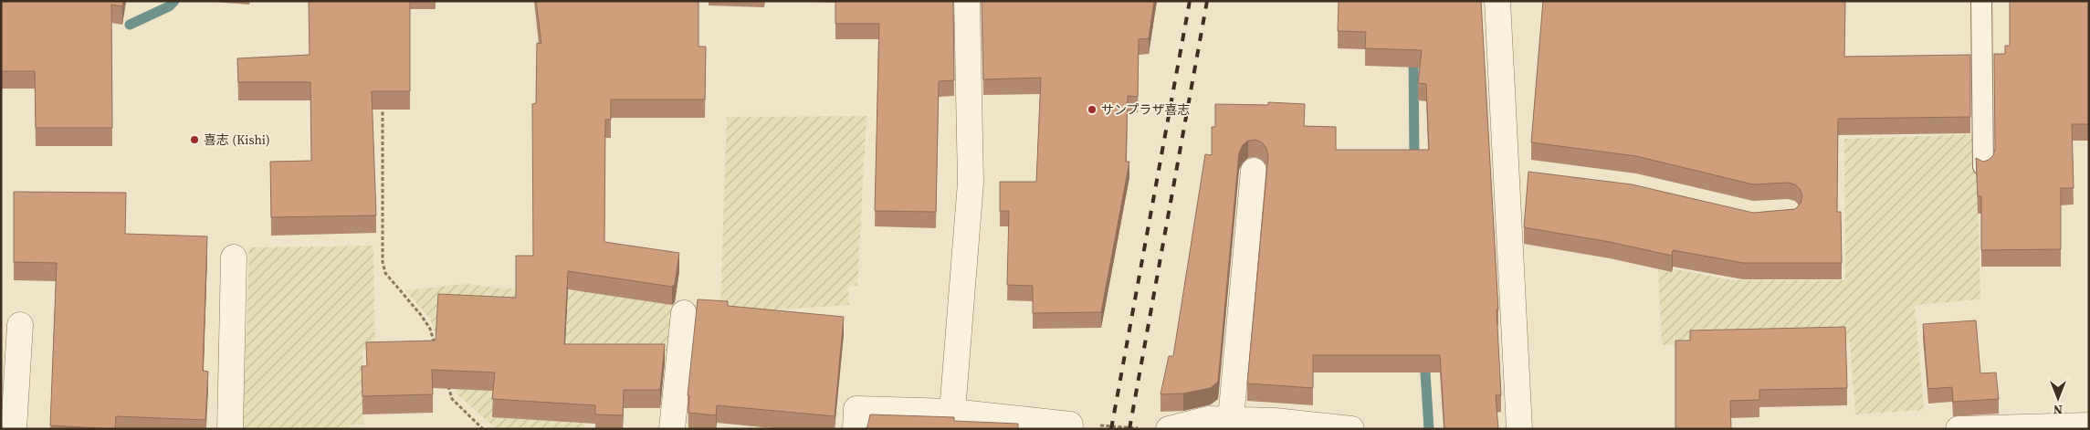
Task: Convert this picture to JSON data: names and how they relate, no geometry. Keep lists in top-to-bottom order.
{
  "places": ["サンプラザ喜志", "喜志 (Kishi)"],
  "north": "bottom"
}
